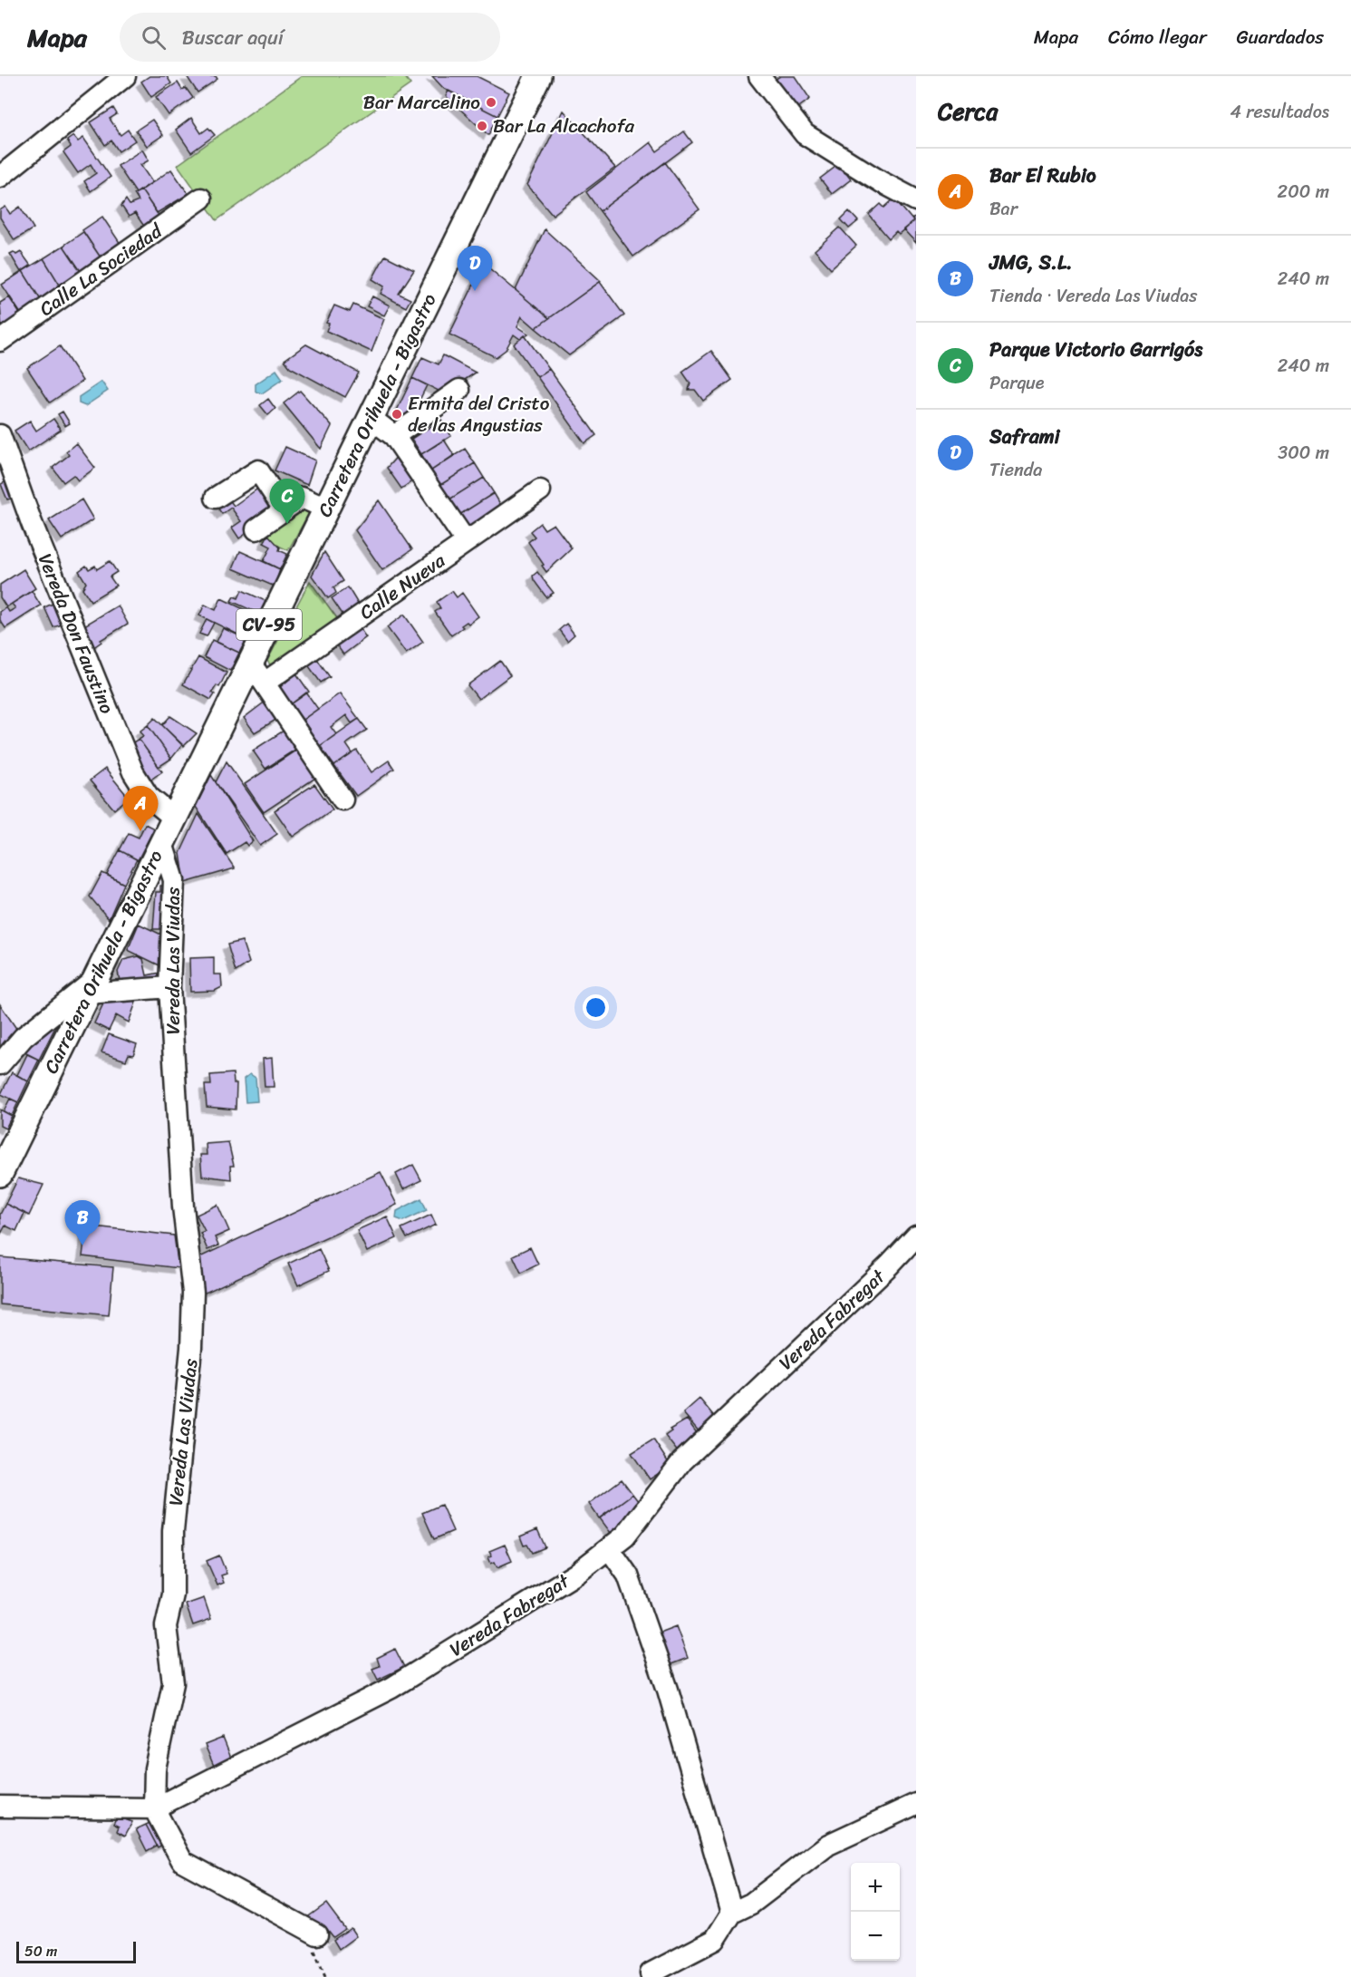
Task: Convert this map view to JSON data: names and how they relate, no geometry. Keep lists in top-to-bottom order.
{
  "streets": {
    "main road": ["Carretera Orihuela - Bigastro", "CV-95"],
    "street": [
      "Calle La Sociedad",
      "Calle Nueva",
      "Vereda Don Faustino",
      "Vereda Las Viudas",
      "Vereda Fabregat"
    ]
  },
  "crossings": [
    ["Carretera Orihuela - Bigastro", "Vereda Don Faustino"],
    ["Carretera Orihuela - Bigastro", "Vereda Las Viudas"],
    ["Vereda Las Viudas", "Vereda Fabregat"]
  ],
  "places": ["Bar Marcelino", "Bar La Alcachofa", "Ermita del Cristo de las Angustias"],
  "scale_bar": "50 m",
  "page": {
    "header": "Mapa",
    "search": "Buscar aquí",
    "nav": ["Mapa", "Cómo llegar", "Guardados"],
    "heading": ["Cerca", "4 resultados"],
    "list": [
      {
        "mark": "A",
        "name": "Bar El Rubio",
        "note": "Bar",
        "value": "200 m"
      },
      {
        "mark": "B",
        "name": "JMG, S.L.",
        "note": "Tienda · Vereda Las Viudas",
        "value": "240 m"
      },
      {
        "mark": "C",
        "name": "Parque Victorio Garrigós",
        "note": "Parque",
        "value": "240 m"
      },
      {
        "mark": "D",
        "name": "Saframi",
        "note": "Tienda",
        "value": "300 m"
      }
    ],
    "pins": [
      "D",
      "C",
      "A",
      "B"
    ],
    "map_buttons": ["+", "−"],
    "scale": "50 m"
  }
}
